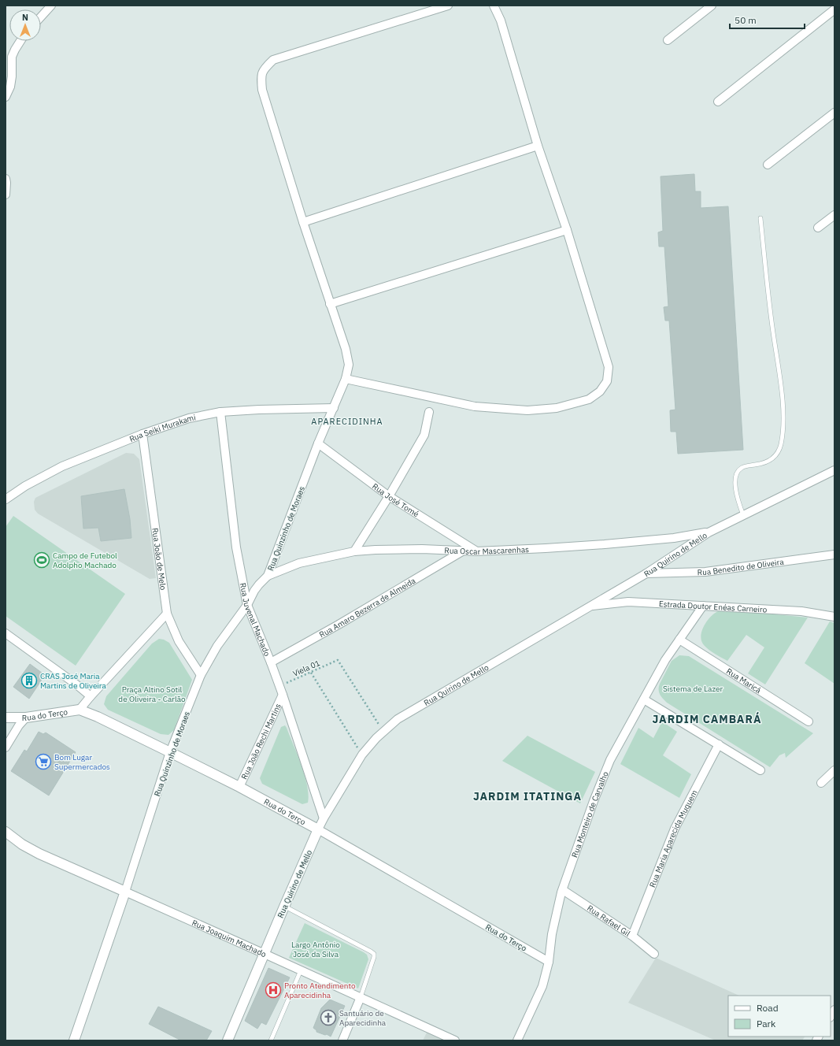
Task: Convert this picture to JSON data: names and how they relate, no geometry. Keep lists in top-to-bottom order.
{
  "streets": {
    "street": [
      "Rua Seiki Murakami",
      "Rua José Tomé",
      "Rua Quinzinho de Moraes",
      "Rua Oscar Mascarenhas",
      "Rua Quirino de Mello",
      "Rua João de Melo",
      "Rua Benedito de Oliveira",
      "Estrada Doutor Enéas Carneiro",
      "Rua Amaro Bezerra de Almeida",
      "Rua Juvenal Machado",
      "Rua Maricá",
      "Rua do Terço",
      "Rua João Rechi Martins",
      "Rua Monteiro de Carvalho",
      "Rua Maria Aparecida Muquem",
      "Rua Rafael Gil",
      "Rua Joaquim Machado"
    ],
    "path": ["Viela 01"]
  },
  "crossings": [
    ["Rua Seiki Murakami", "Rua Quinzinho de Moraes"],
    ["Rua Seiki Murakami", "Rua João de Melo"],
    ["Rua Seiki Murakami", "Rua Juvenal Machado"],
    ["Rua José Tomé", "Rua Quinzinho de Moraes"],
    ["Rua José Tomé", "Rua Oscar Mascarenhas"],
    ["Rua Quinzinho de Moraes", "Rua Oscar Mascarenhas"],
    ["Rua Quinzinho de Moraes", "Rua João de Melo"],
    ["Rua Quinzinho de Moraes", "Rua Juvenal Machado"],
    ["Rua Quinzinho de Moraes", "Rua do Terço"],
    ["Rua Quinzinho de Moraes", "Rua Joaquim Machado"],
    ["Rua Oscar Mascarenhas", "Rua Quirino de Mello"],
    ["Rua Oscar Mascarenhas", "Rua Amaro Bezerra de Almeida"],
    ["Rua Quirino de Mello", "Rua Benedito de Oliveira"],
    ["Rua Quirino de Mello", "Estrada Doutor Enéas Carneiro"],
    ["Rua Quirino de Mello", "Rua Juvenal Machado"],
    ["Rua Quirino de Mello", "Viela 01"],
    ["Rua Quirino de Mello", "Rua do Terço"],
    ["Rua Quirino de Mello", "Rua Joaquim Machado"],
    ["Estrada Doutor Enéas Carneiro", "Rua Monteiro de Carvalho"],
    ["Rua Amaro Bezerra de Almeida", "Rua Juvenal Machado"],
    ["Rua Juvenal Machado", "Viela 01"],
    ["Rua Juvenal Machado", "Rua João Rechi Martins"],
    ["Rua Maricá", "Rua Monteiro de Carvalho"],
    ["Rua do Terço", "Rua João Rechi Martins"],
    ["Rua do Terço", "Rua Monteiro de Carvalho"],
    ["Rua Monteiro de Carvalho", "Rua Rafael Gil"],
    ["Rua Maria Aparecida Muquem", "Rua Rafael Gil"]
  ],
  "districts": ["APARECIDINHA", "JARDIM CAMBARÁ", "JARDIM ITATINGA"],
  "parks": ["Sistema de Lazer", "Praça Altino Sotil de Oliveira - Carlão", "Largo Antônio José da Silva"],
  "places": {
    "sports": ["Campo de Futebol Adolpho Machado"],
    "building": ["CRAS José Maria Martins de Oliveira"],
    "supermarket": ["Bom Lugar Supermercados"],
    "hospital": ["Pronto Atendimento Aparecidinha"],
    "church": ["Santuário de Aparecidinha"]
  },
  "legend": ["Road", "Park"],
  "scale_bar": "50 m",
  "north": "top"
}
